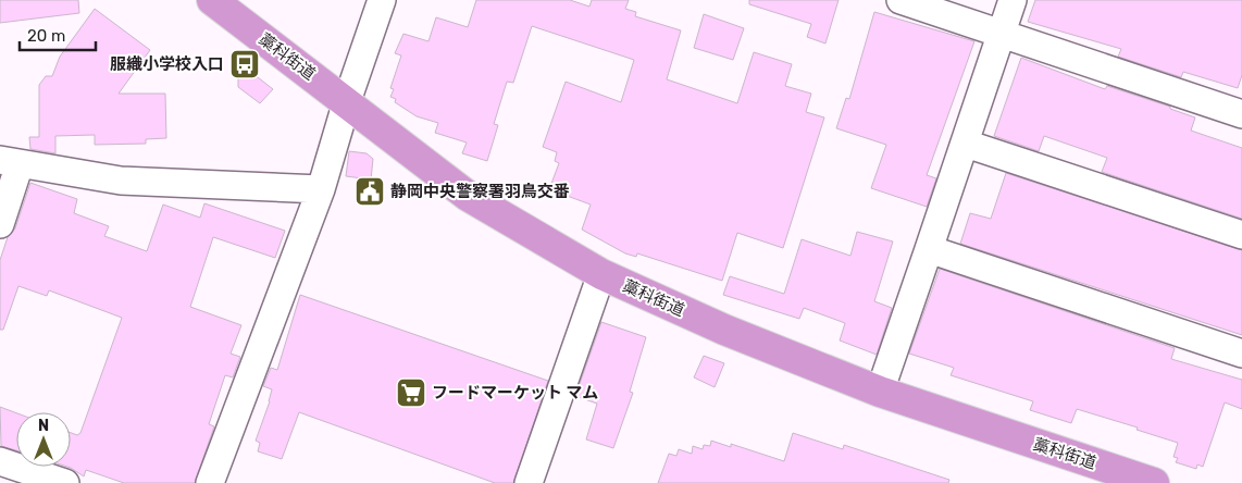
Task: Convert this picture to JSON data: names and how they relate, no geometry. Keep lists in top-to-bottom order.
{
  "streets": {
    "highway": ["藁科街道"]
  },
  "places": {
    "bus stop": ["服織小学校入口"],
    "public building": ["静岡中央警察署羽鳥交番"],
    "supermarket": ["フードマーケット マム"]
  },
  "scale_bar": "20 m",
  "north": "top"
}
